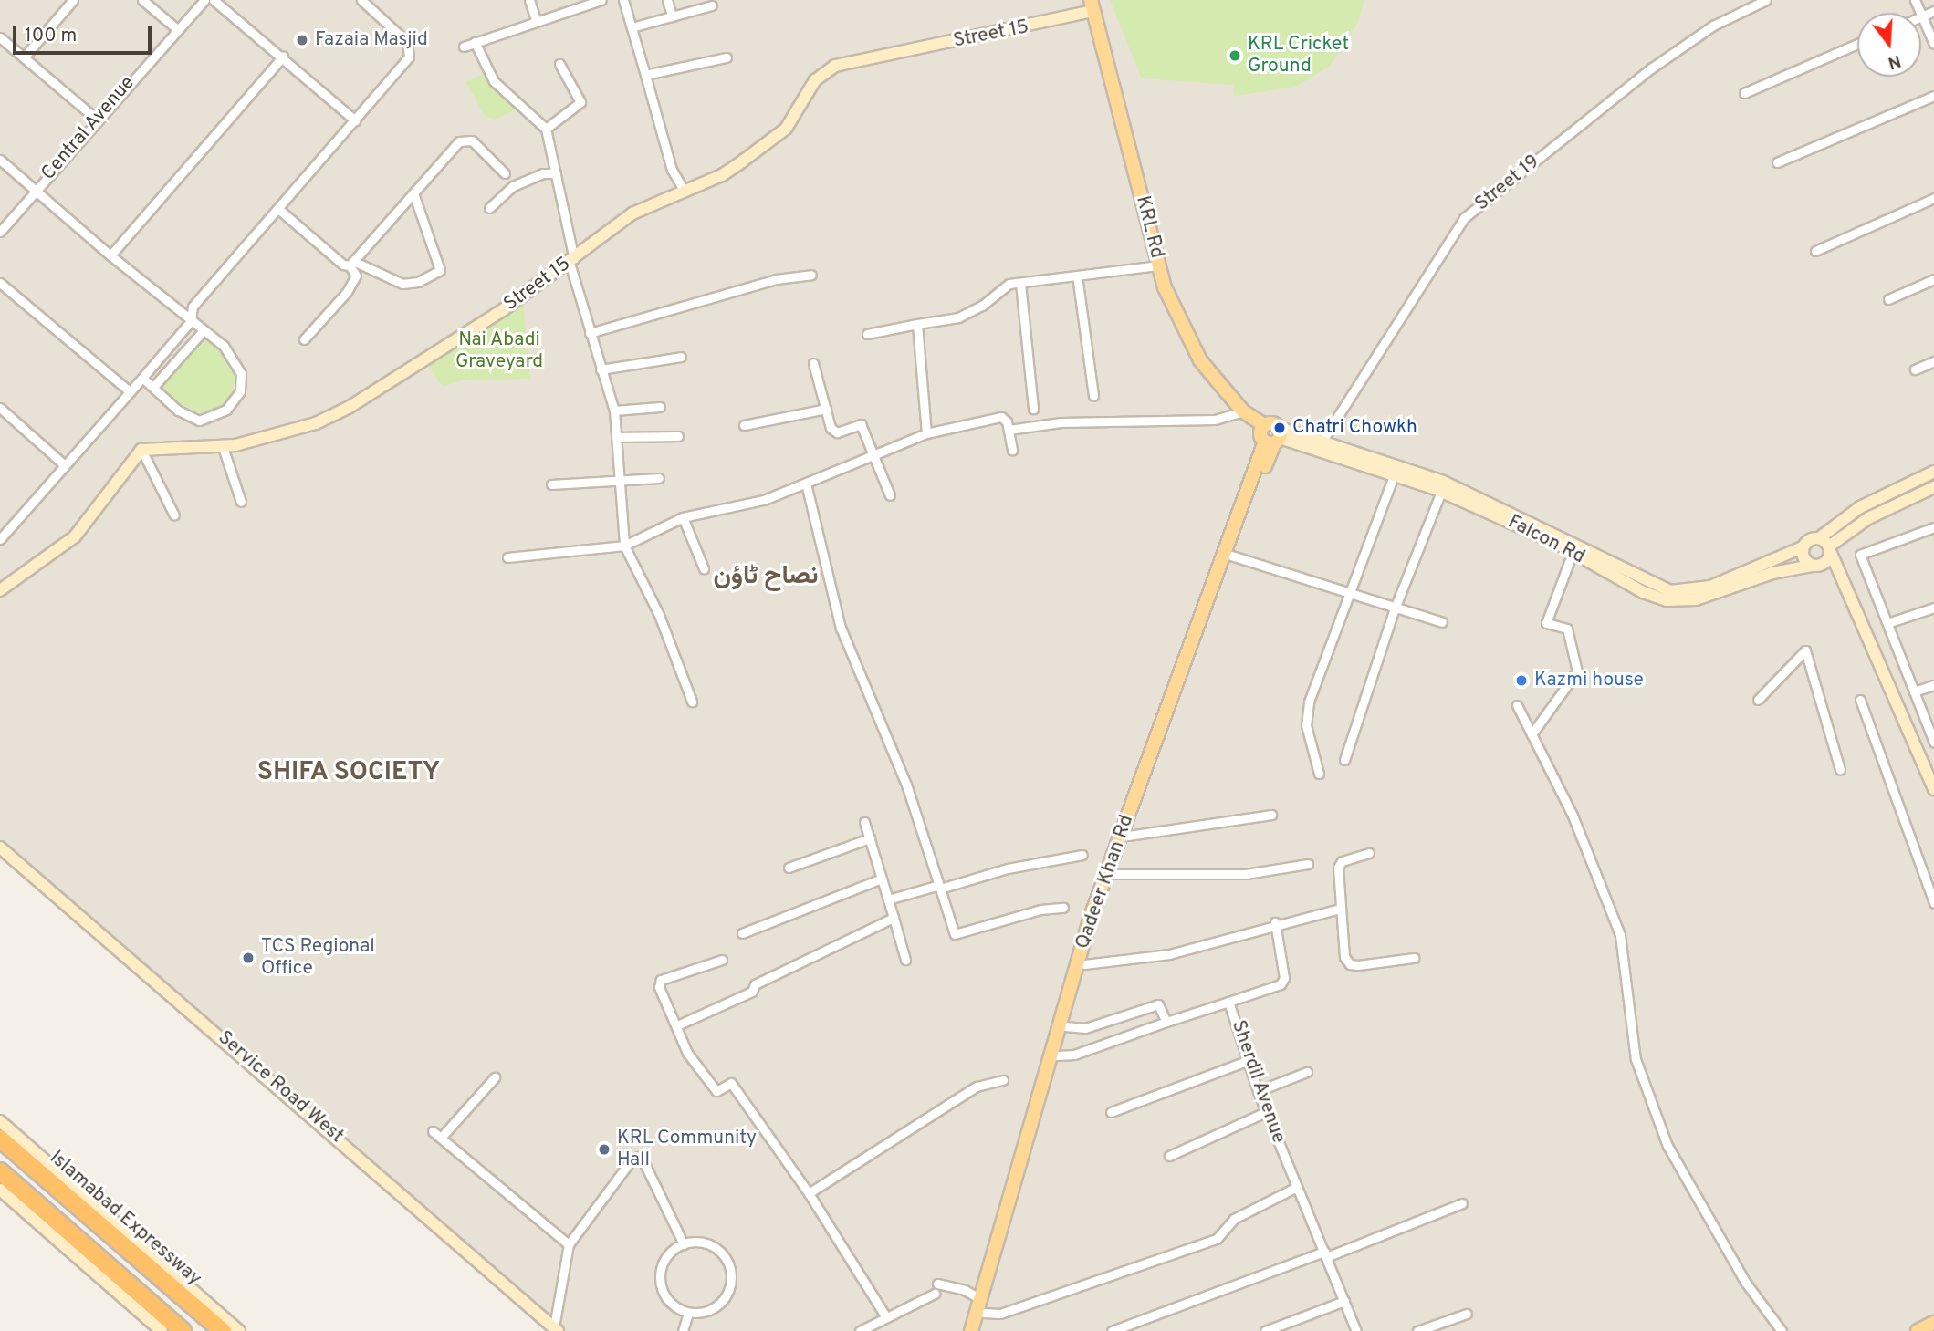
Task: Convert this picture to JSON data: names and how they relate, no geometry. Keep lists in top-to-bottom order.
{
  "streets": {
    "highway": ["Islamabad Expressway"],
    "main road": ["KRL Rd", "Qadeer Khan Rd"],
    "street": [
      "Street 15",
      "Central Avenue",
      "Street 19",
      "Falcon Rd",
      "Sherdil Avenue",
      "Service Road West"
    ]
  },
  "crossings": [
    ["Street 15", "KRL Rd"],
    ["Street 19", "Falcon Rd"],
    ["KRL Rd", "Falcon Rd"],
    ["KRL Rd", "Qadeer Khan Rd"],
    ["Falcon Rd", "Qadeer Khan Rd"],
    ["Qadeer Khan Rd", "Sherdil Avenue"]
  ],
  "districts": ["نصاح ٹاؤن", "SHIFA SOCIETY"],
  "parks": ["Nai Abadi Graveyard"],
  "places": [
    "Fazaia Masjid",
    "KRL Cricket Ground",
    "Chatri Chowkh",
    "Kazmi house",
    "TCS Regional Office",
    "KRL Community Hall"
  ],
  "scale_bar": "100 m",
  "north": "bottom"
}
